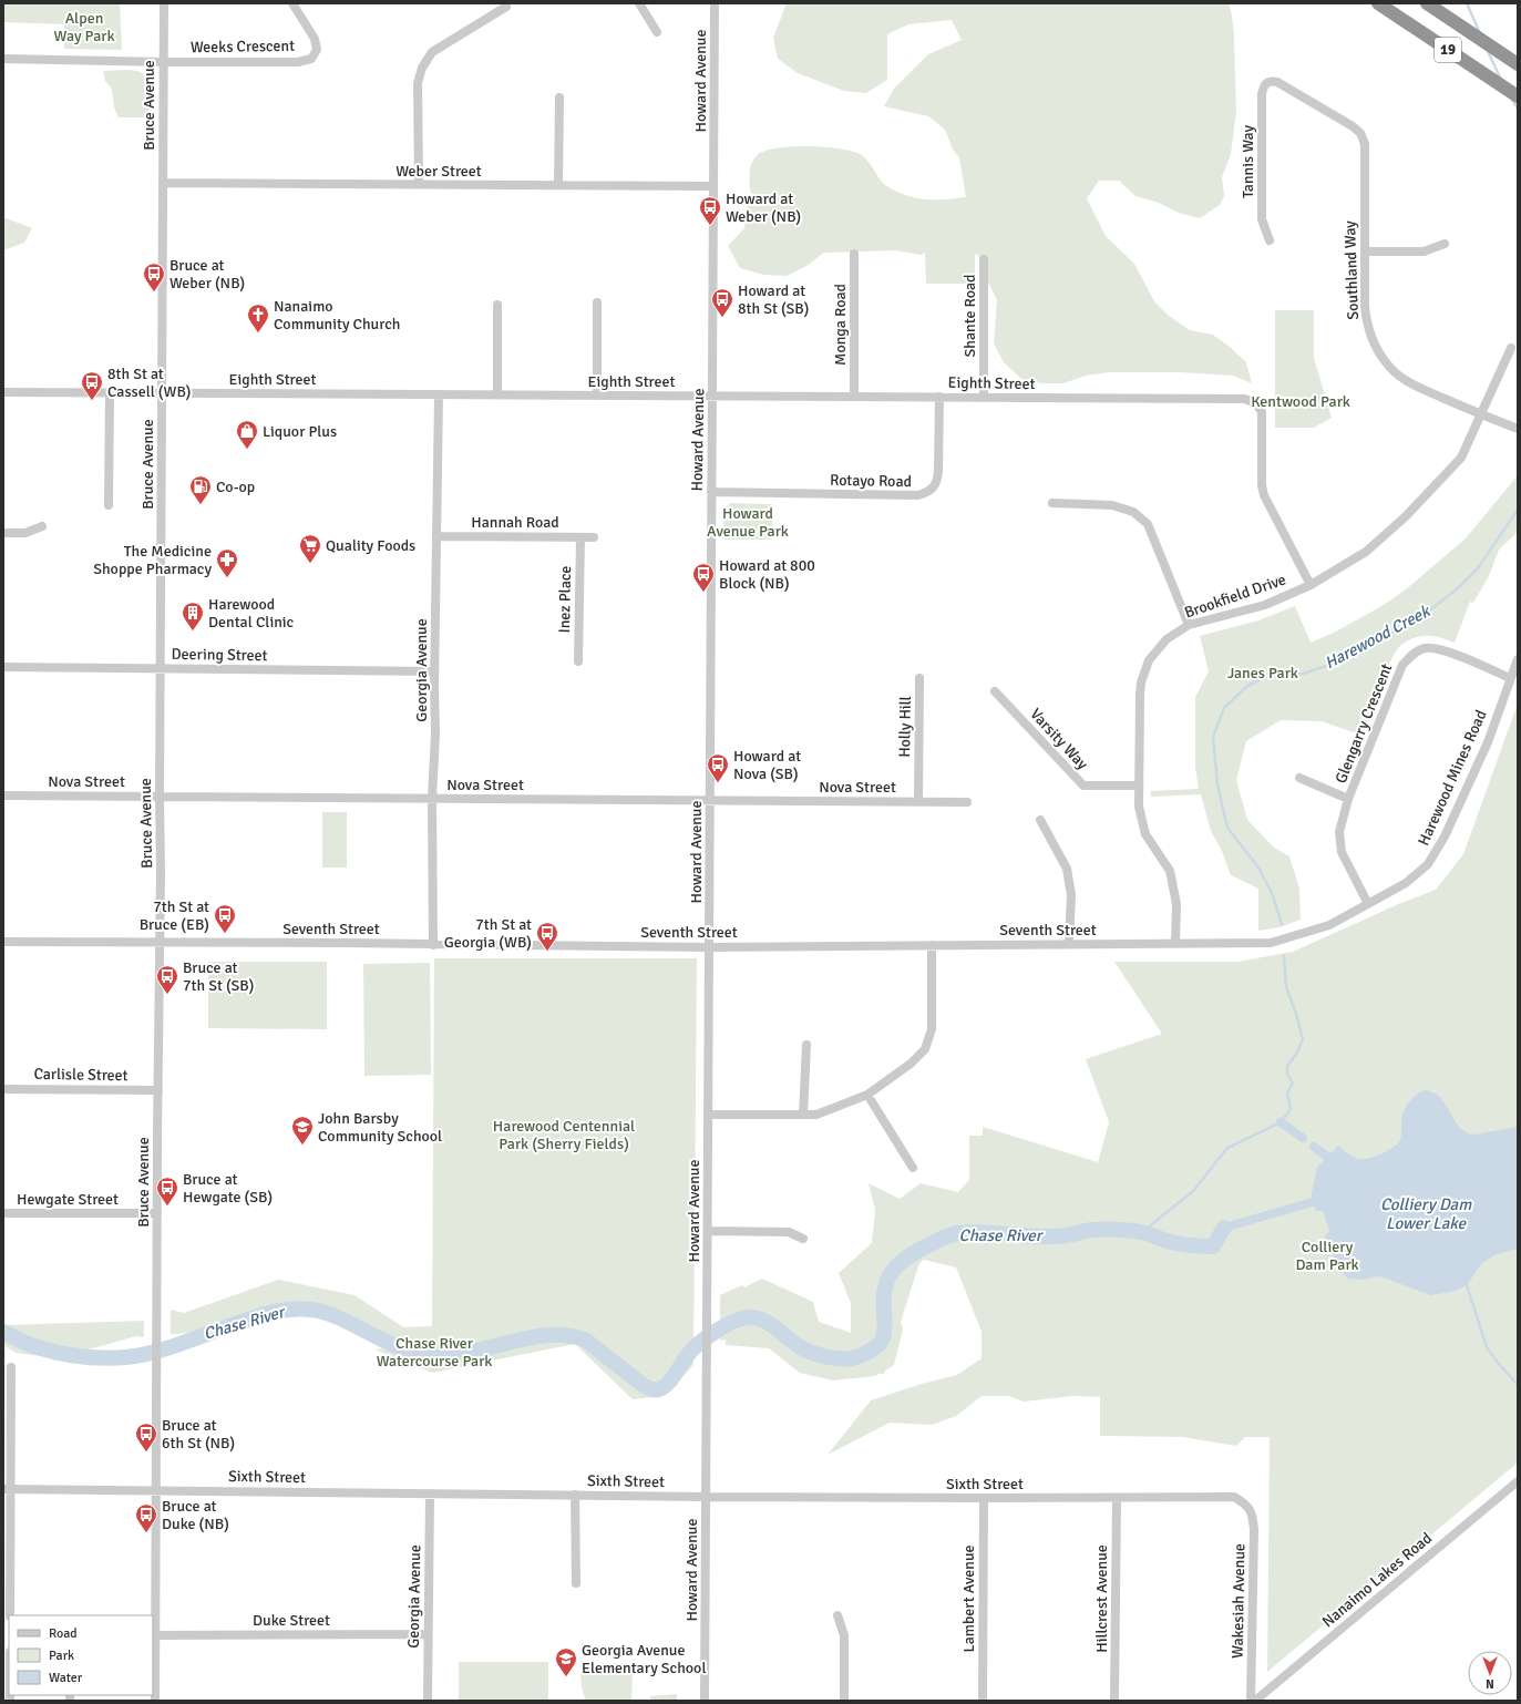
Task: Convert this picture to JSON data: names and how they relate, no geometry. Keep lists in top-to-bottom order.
{
  "streets": {
    "highway": ["19"],
    "street": [
      "Weeks Crescent",
      "Howard Avenue",
      "Bruce Avenue",
      "Tannis Way",
      "Weber Street",
      "Southland Way",
      "Shante Road",
      "Monga Road",
      "Eighth Street",
      "Rotayo Road",
      "Hannah Road",
      "Brookfield Drive",
      "Inez Place",
      "Deering Street",
      "Georgia Avenue",
      "Glengarry Crescent",
      "Holly Hill",
      "Varsity Way",
      "Harewood Mines Road",
      "Nova Street",
      "Seventh Street",
      "Carlisle Street",
      "Hewgate Street",
      "Sixth Street",
      "Nanaimo Lakes Road",
      "Lambert Avenue",
      "Hillcrest Avenue",
      "Wakesiah Avenue",
      "Duke Street"
    ]
  },
  "crossings": [
    ["Weeks Crescent", "Bruce Avenue"],
    ["Howard Avenue", "Weber Street"],
    ["Howard Avenue", "Eighth Street"],
    ["Howard Avenue", "Rotayo Road"],
    ["Howard Avenue", "Nova Street"],
    ["Howard Avenue", "Seventh Street"],
    ["Howard Avenue", "Sixth Street"],
    ["Bruce Avenue", "Weber Street"],
    ["Bruce Avenue", "Eighth Street"],
    ["Bruce Avenue", "Deering Street"],
    ["Bruce Avenue", "Nova Street"],
    ["Bruce Avenue", "Seventh Street"],
    ["Bruce Avenue", "Carlisle Street"],
    ["Bruce Avenue", "Hewgate Street"],
    ["Bruce Avenue", "Sixth Street"],
    ["Bruce Avenue", "Duke Street"],
    ["Tannis Way", "Southland Way"],
    ["Southland Way", "Brookfield Drive"],
    ["Shante Road", "Eighth Street"],
    ["Monga Road", "Eighth Street"],
    ["Eighth Street", "Rotayo Road"],
    ["Eighth Street", "Brookfield Drive"],
    ["Eighth Street", "Georgia Avenue"],
    ["Hannah Road", "Inez Place"],
    ["Hannah Road", "Georgia Avenue"],
    ["Brookfield Drive", "Varsity Way"],
    ["Brookfield Drive", "Seventh Street"],
    ["Deering Street", "Georgia Avenue"],
    ["Georgia Avenue", "Nova Street"],
    ["Georgia Avenue", "Seventh Street"],
    ["Georgia Avenue", "Sixth Street"],
    ["Georgia Avenue", "Duke Street"],
    ["Glengarry Crescent", "Harewood Mines Road"],
    ["Glengarry Crescent", "Seventh Street"],
    ["Holly Hill", "Nova Street"],
    ["Harewood Mines Road", "Seventh Street"],
    ["Sixth Street", "Lambert Avenue"],
    ["Sixth Street", "Hillcrest Avenue"],
    ["Sixth Street", "Wakesiah Avenue"]
  ],
  "water": ["Harewood Creek", "Colliery Dam Lower Lake", "Chase River"],
  "parks": [
    "Alpen Way Park",
    "Kentwood Park",
    "Howard Avenue Park",
    "Janes Park",
    "Harewood Centennial Park (Sherry Fields)",
    "Colliery Dam Park",
    "Chase River Watercourse Park"
  ],
  "places": {
    "bus stop": [
      "Howard at Weber (NB)",
      "Bruce at Weber (NB)",
      "Howard at 8th St (SB)",
      "8th St at Cassell (WB)",
      "Howard at 800 Block (NB)",
      "Howard at Nova (SB)",
      "7th St at Bruce (EB)",
      "7th St at Georgia (WB)",
      "Bruce at 7th St (SB)",
      "Bruce at Hewgate (SB)",
      "Bruce at 6th St (NB)",
      "Bruce at Duke (NB)"
    ],
    "church": ["Nanaimo Community Church"],
    "shop": ["Liquor Plus"],
    "fuel station": ["Co-op"],
    "supermarket": ["Quality Foods"],
    "pharmacy": ["The Medicine Shoppe Pharmacy"],
    "building": ["Harewood Dental Clinic"],
    "school or university": ["John Barsby Community School", "Georgia Avenue Elementary School"]
  },
  "legend": ["Road", "Park", "Water"],
  "north": "bottom"
}
